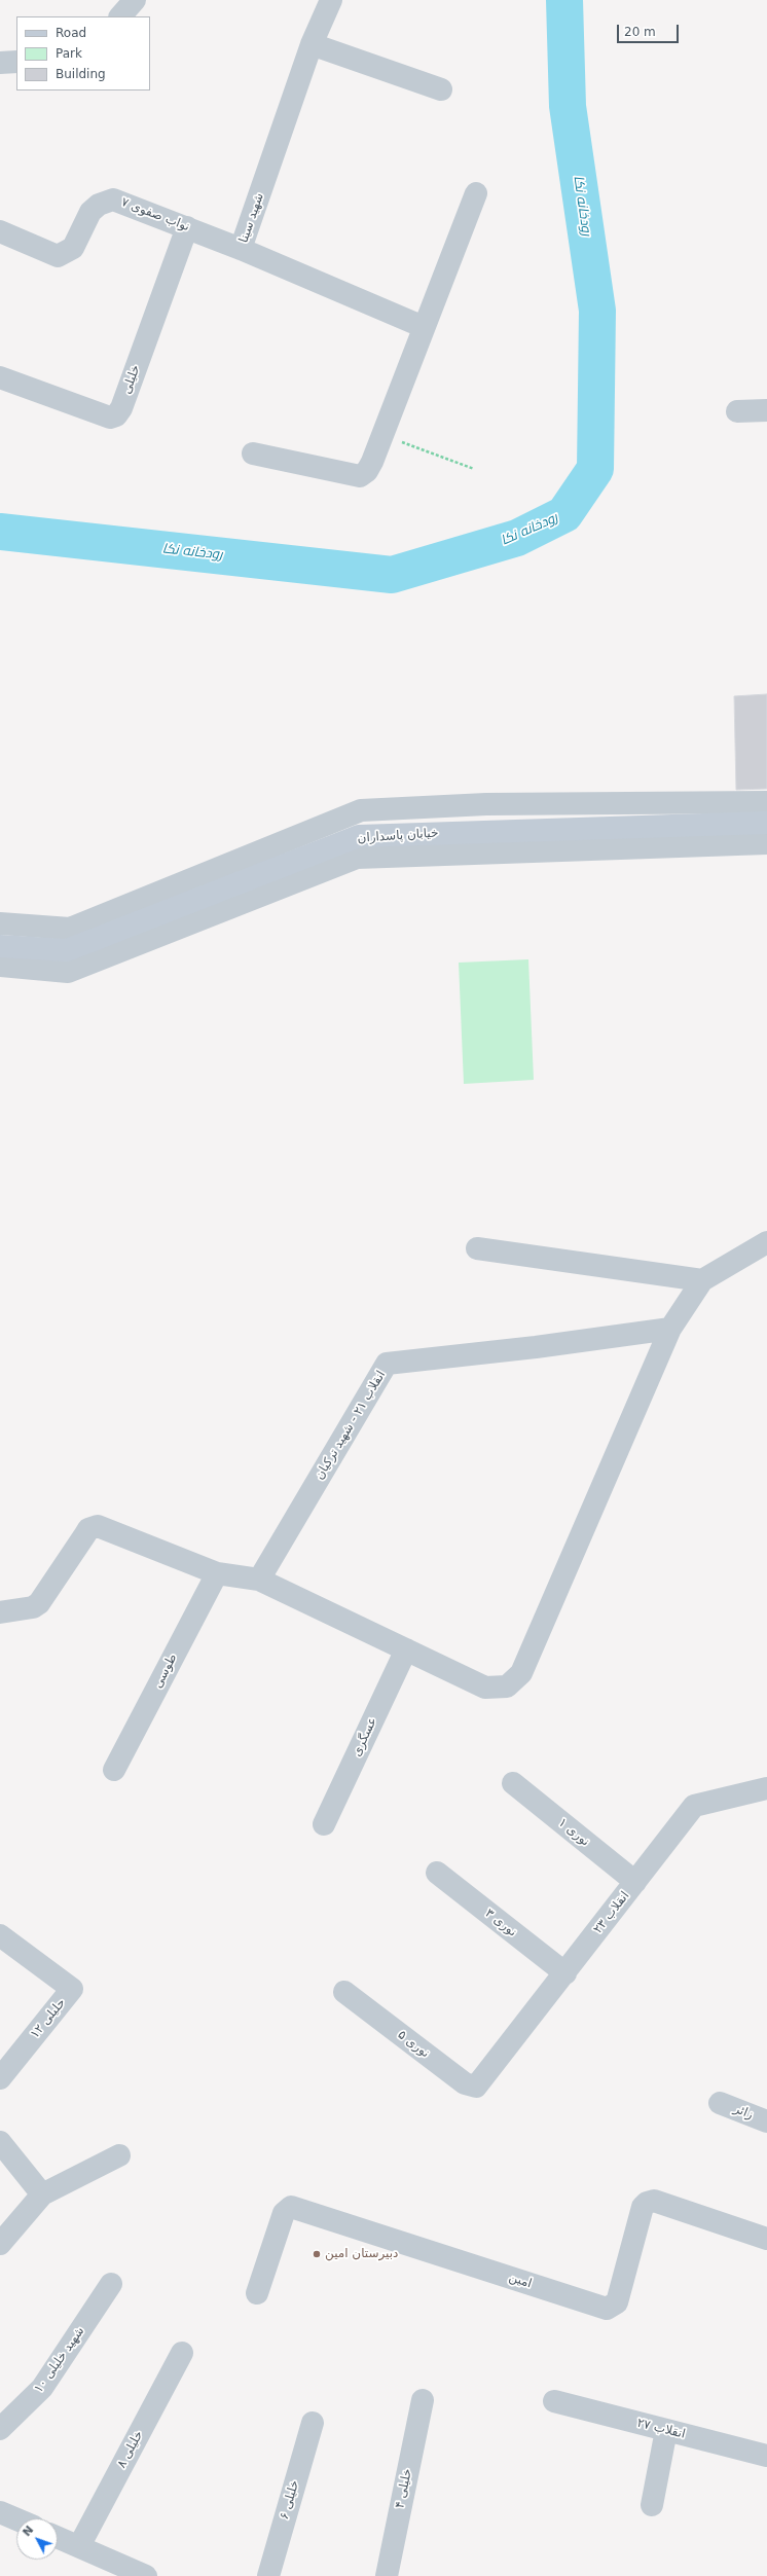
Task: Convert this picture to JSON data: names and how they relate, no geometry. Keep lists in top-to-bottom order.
{
  "streets": {
    "main road": ["خیابان پاسداران"],
    "street": [
      "نواب صفوی ۷",
      "شهید سینا",
      "خلیلی",
      "انقلاب ۲۱ - شهید ترکیان",
      "طوسی",
      "عسگری",
      "نوری ۱",
      "انقلاب ۲۳",
      "نوری ۳",
      "حلیلی ۱۲",
      "نوری ۵",
      "زائر",
      "امین",
      "شهید خلیلی ۱۰",
      "انقلاب ۲۷",
      "خلیلی ۸",
      "خلیلی ۴",
      "خلیلی ۶"
    ]
  },
  "crossings": [
    ["نواب صفوی ۷", "شهید سینا"],
    ["نواب صفوی ۷", "خلیلی"],
    ["نوری ۱", "انقلاب ۲۳"],
    ["انقلاب ۲۳", "نوری ۳"],
    ["انقلاب ۲۳", "نوری ۵"]
  ],
  "water": ["رودخانه نکا"],
  "places": ["دبیرستان امین"],
  "legend": ["Road", "Park", "Building"],
  "scale_bar": "20 m",
  "north": "top left"
}
